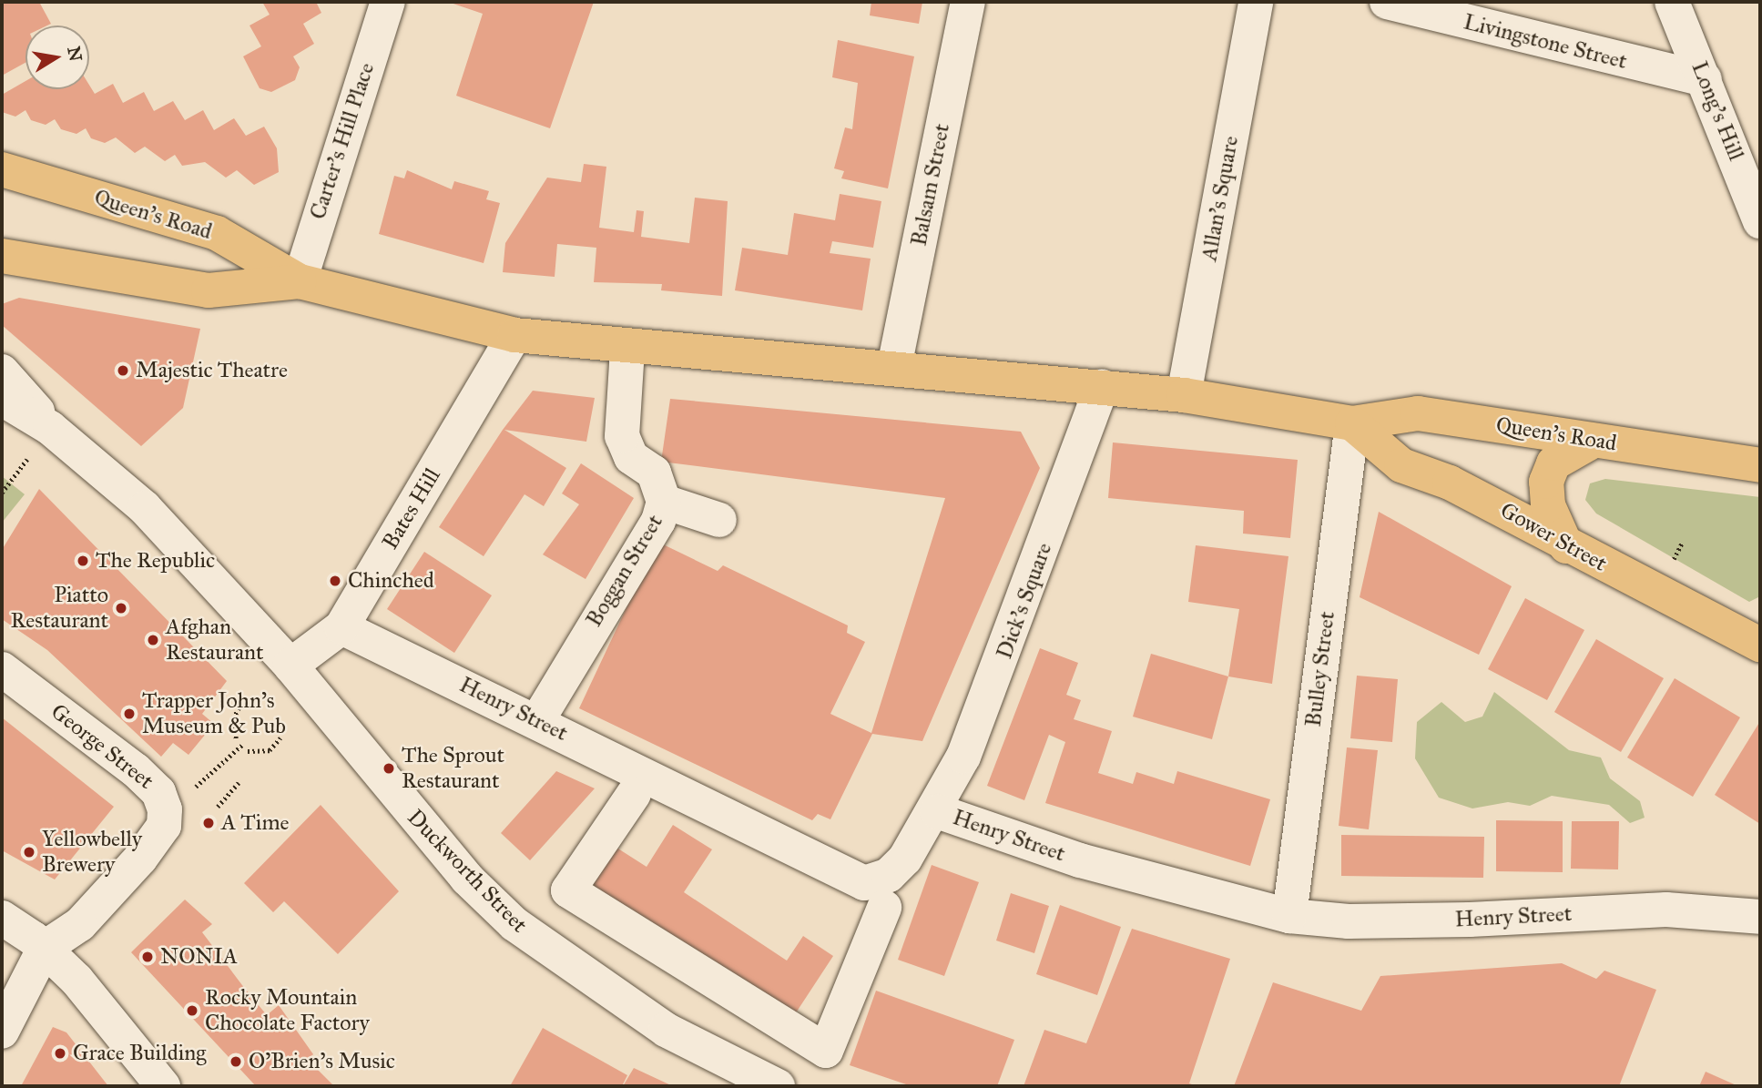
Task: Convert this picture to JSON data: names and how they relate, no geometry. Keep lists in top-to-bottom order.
{
  "streets": {
    "main road": ["Queen's Road", "Gower Street"],
    "street": [
      "Livingstone Street",
      "Long's Hill",
      "Carter's Hill Place",
      "Balsam Street",
      "Allan's Square",
      "Bates Hill",
      "Boggan Street",
      "Dick's Square",
      "Bulley Street",
      "Henry Street",
      "George Street",
      "Duckworth Street"
    ]
  },
  "crossings": [
    ["Livingstone Street", "Long's Hill"],
    ["Carter's Hill Place", "Queen's Road"],
    ["Queen's Road", "Gower Street"],
    ["Queen's Road", "Bulley Street"],
    ["Bates Hill", "Henry Street"],
    ["Bates Hill", "Duckworth Street"],
    ["Gower Street", "Bulley Street"],
    ["Boggan Street", "Henry Street"],
    ["Dick's Square", "Henry Street"],
    ["Bulley Street", "Henry Street"]
  ],
  "places": [
    "Majestic Theatre",
    "The Republic",
    "Chinched",
    "Piatto Restaurant",
    "Afghan Restaurant",
    "Trapper John's Museum & Pub",
    "The Sprout Restaurant",
    "A Time",
    "Yellowbelly Brewery",
    "NONIA",
    "Rocky Mountain Chocolate Factory",
    "Grace Building",
    "O’Brien’s Music"
  ],
  "north": "right"
}
